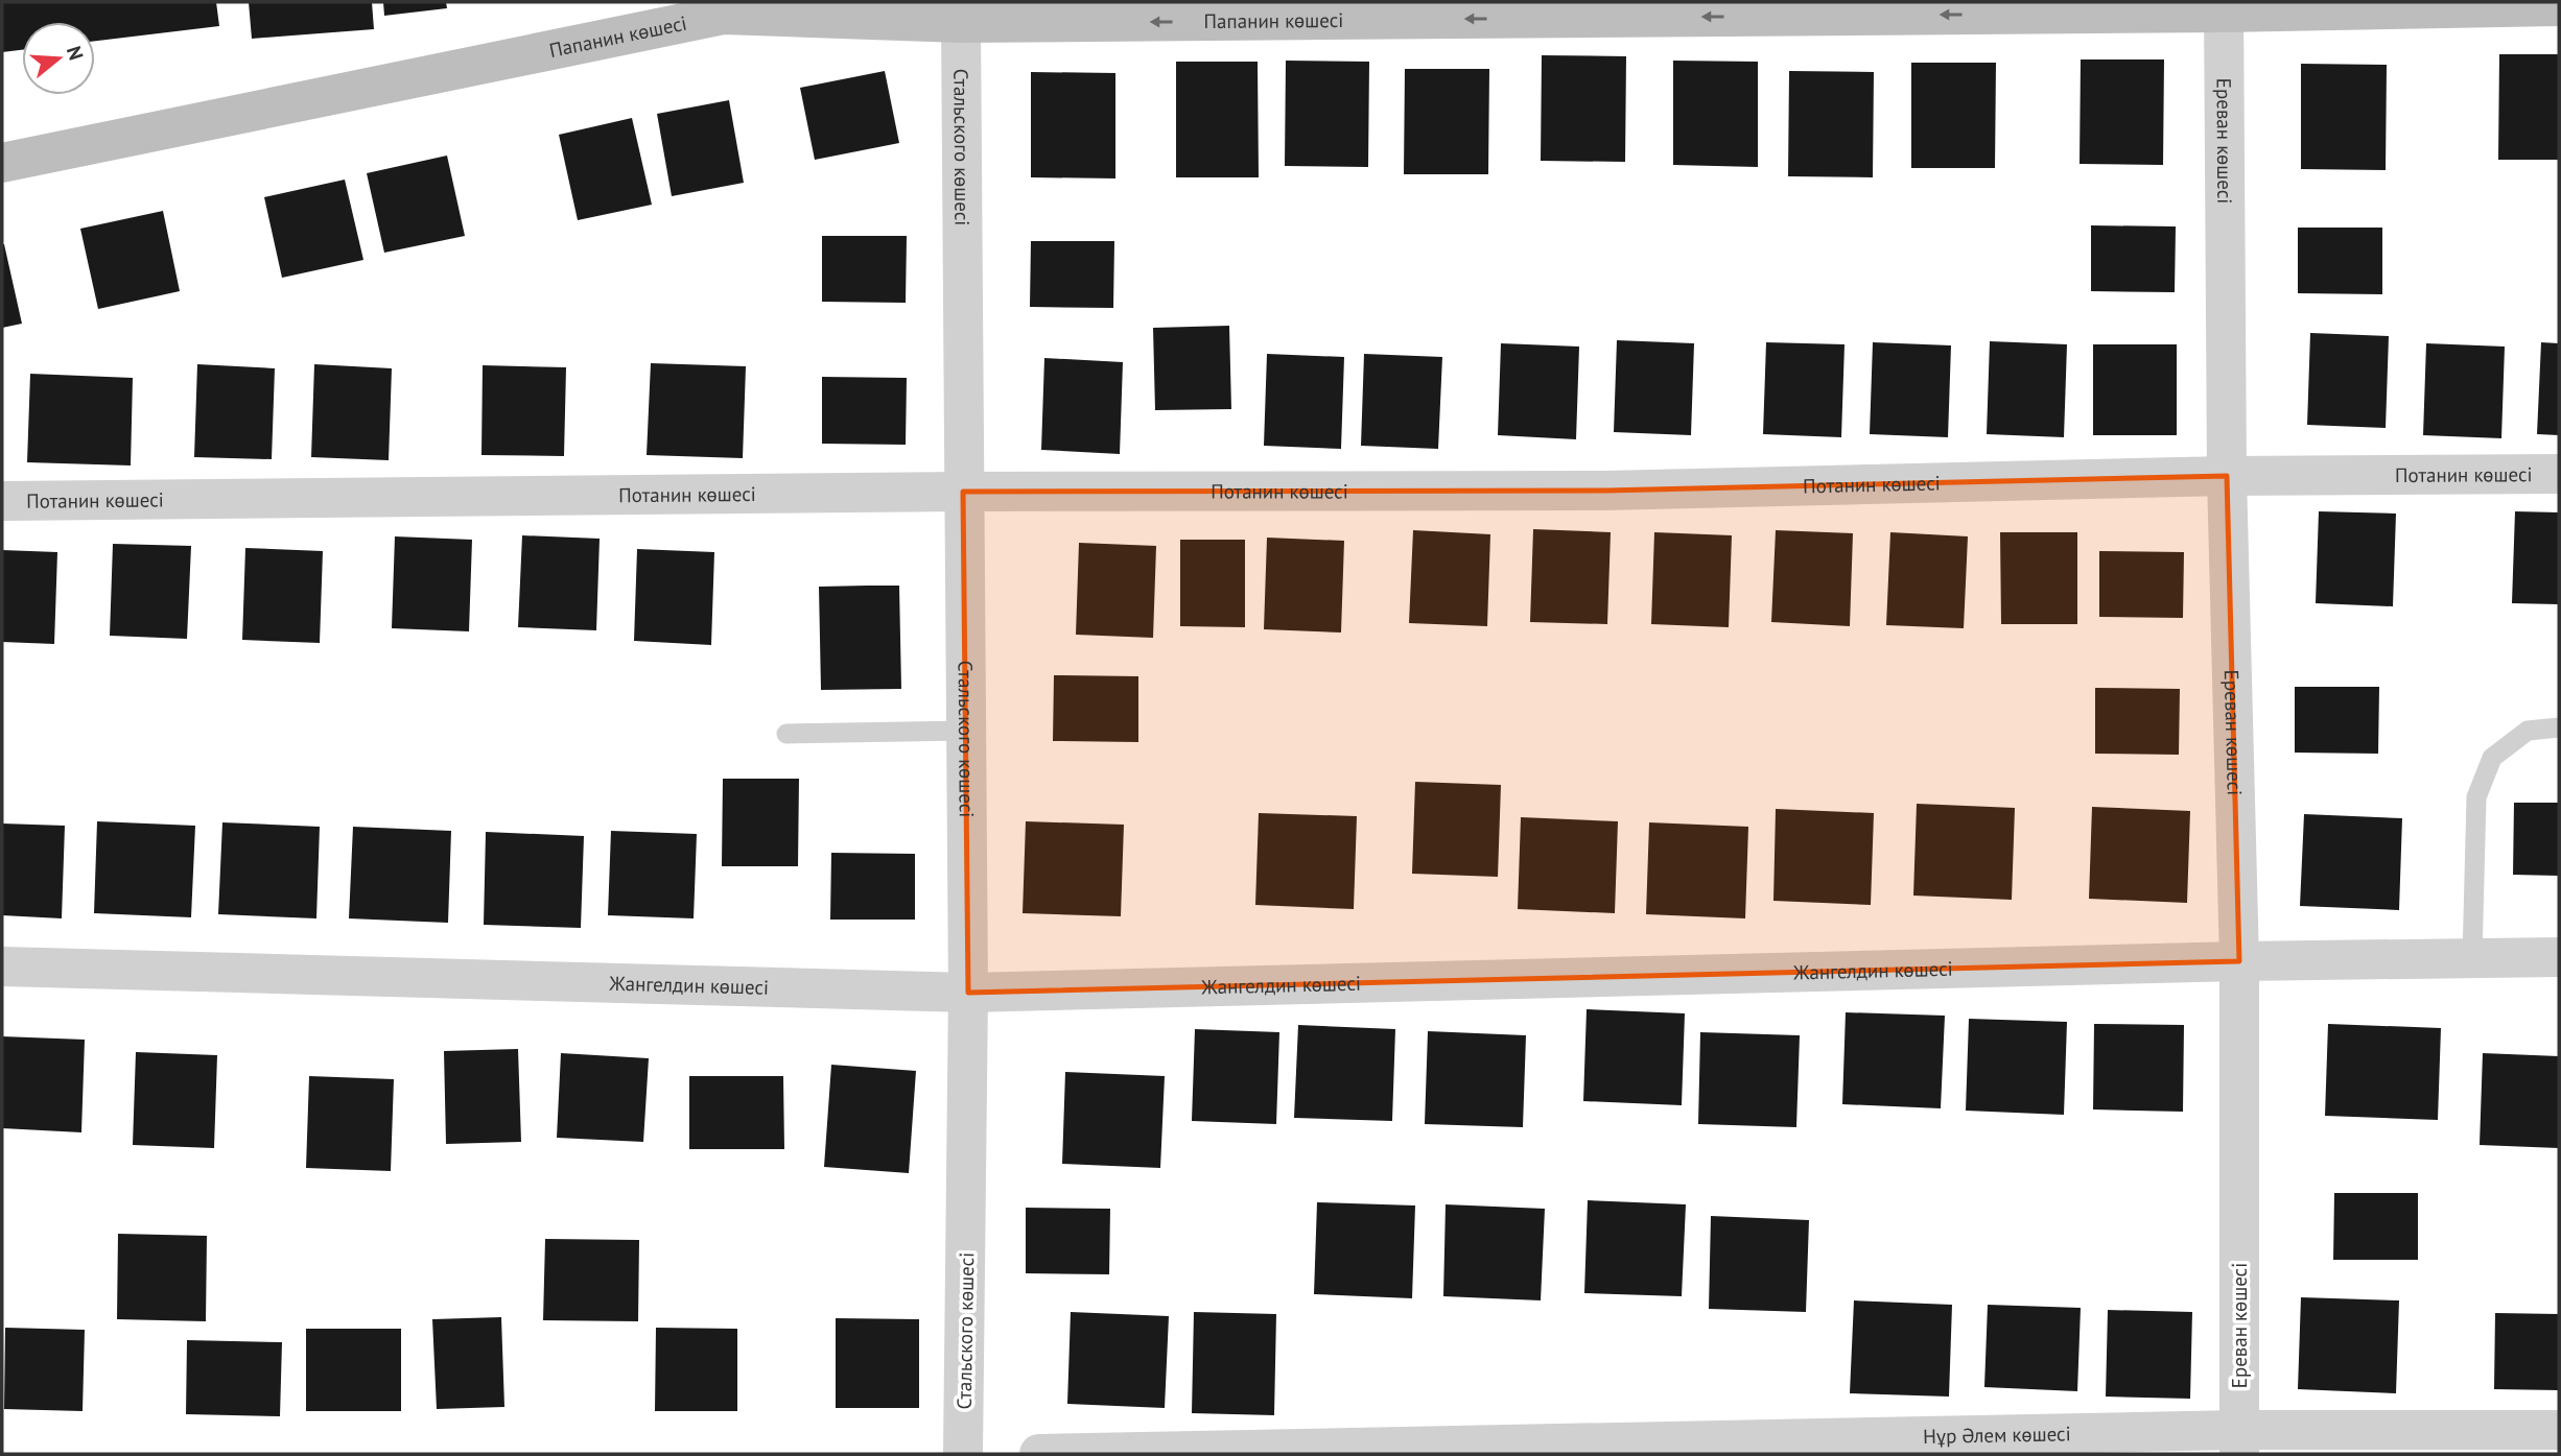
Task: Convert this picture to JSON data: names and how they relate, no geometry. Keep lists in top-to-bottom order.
{
  "streets": {
    "main road": ["Папанин көшесі"],
    "street": [
      "Ереван көшесі",
      "Стальского көшесі",
      "Потанин көшесі",
      "Жангелдин көшесі",
      "Нұр Әлем көшесі"
    ]
  },
  "crossings": [
    ["Папанин көшесі", "Ереван көшесі"],
    ["Папанин көшесі", "Стальского көшесі"],
    ["Ереван көшесі", "Потанин көшесі"],
    ["Ереван көшесі", "Жангелдин көшесі"],
    ["Ереван көшесі", "Нұр Әлем көшесі"],
    ["Стальского көшесі", "Потанин көшесі"],
    ["Стальского көшесі", "Жангелдин көшесі"]
  ],
  "one_way": ["Папанин көшесі"],
  "north": "right"
}
